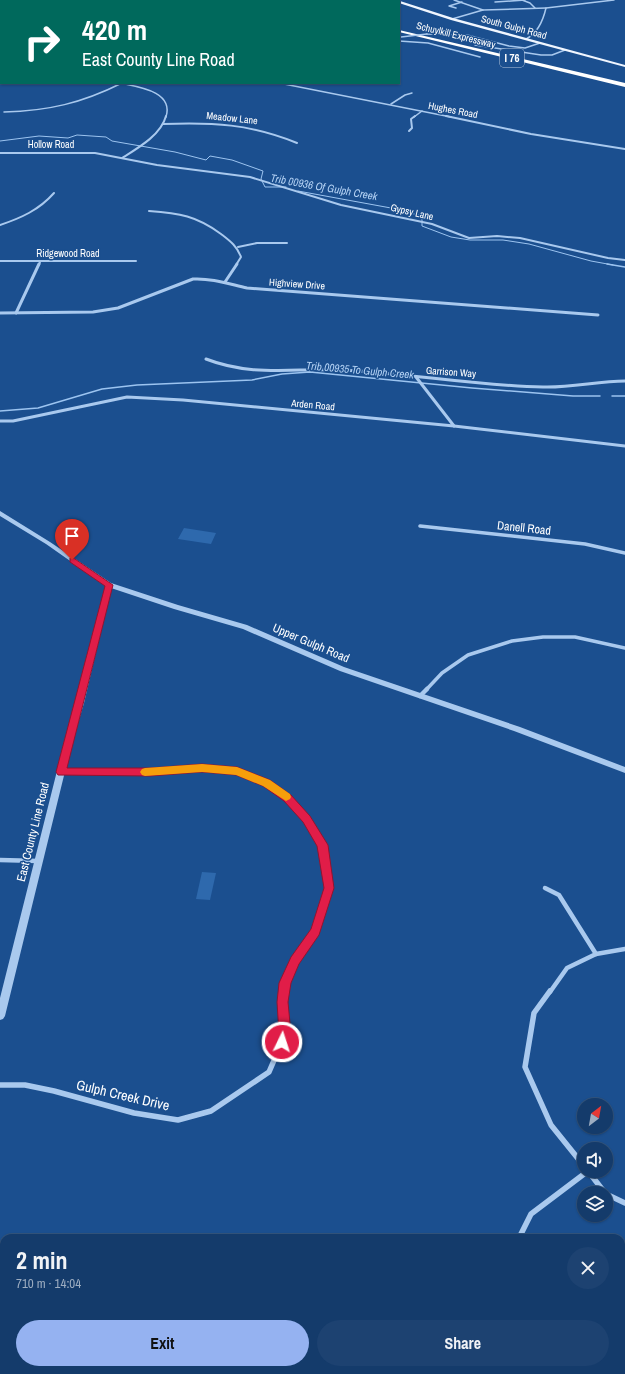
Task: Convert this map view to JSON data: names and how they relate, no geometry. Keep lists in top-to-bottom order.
{
  "streets": {
    "highway": ["Schuylkill Expressway", "I 76"],
    "main road": ["South Gulph Road"],
    "street": [
      "Hughes Road",
      "Meadow Lane",
      "Hollow Road",
      "Gypsy Lane",
      "Ridgewood Road",
      "Highview Drive",
      "Garrison Way",
      "Arden Road",
      "Danell Road",
      "Upper Gulph Road",
      "East County Line Road",
      "Gulph Creek Drive"
    ]
  },
  "crossings": [
    ["Hollow Road", "Gypsy Lane"],
    ["Upper Gulph Road", "East County Line Road"],
    ["East County Line Road", "Gulph Creek Drive"]
  ],
  "water": ["Trib 00936 Of Gulph Creek", "Trib 00935 To Gulph Creek"],
  "north": "top right",
  "page": {
    "turn": ["420 m", "East County Line Road"],
    "heading": ["2 min", "710 m · 14:04"],
    "buttons": ["Exit", "Share"]
  }
}
